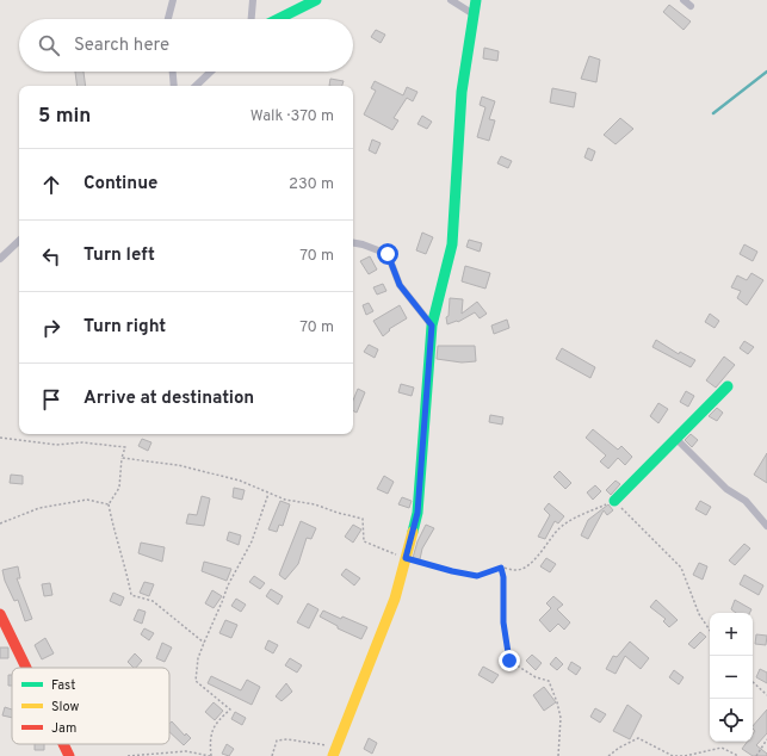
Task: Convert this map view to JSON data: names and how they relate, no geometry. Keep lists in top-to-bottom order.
{
  "legend": ["Fast", "Slow", "Jam"],
  "page": {
    "search": "Search here",
    "heading": ["5 min", "Walk · 370 m"],
    "list": [
      ["Continue", "230 m"],
      ["Turn left", "70 m"],
      ["Turn right", "70 m"],
      "Arrive at destination"
    ],
    "map_buttons": ["+", "−"]
  }
}
